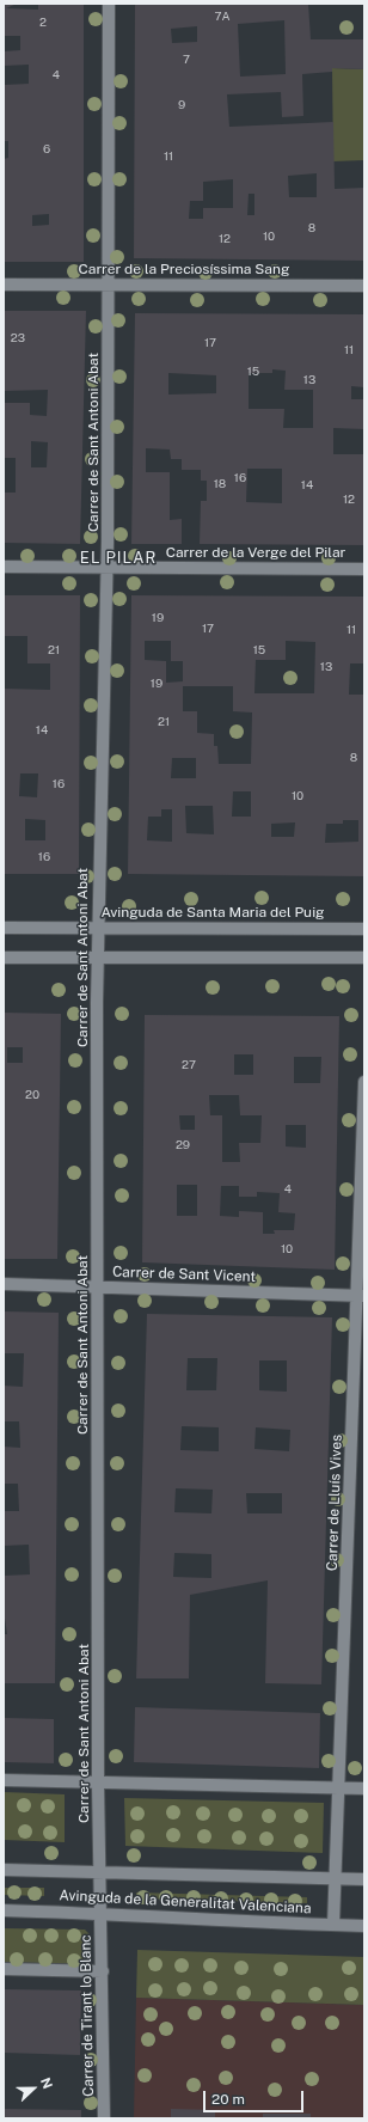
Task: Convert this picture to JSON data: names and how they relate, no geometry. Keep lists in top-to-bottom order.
{
  "streets": {
    "street": [
      "Carrer de la Preciosíssima Sang",
      "Carrer de Sant Antoni Abat",
      "Carrer de la Verge del Pilar",
      "Avinguda de Santa Maria del Puig",
      "Carrer de Sant Vicent",
      "Carrer de Lluís Vives",
      "Avinguda de la Generalitat Valenciana",
      "Carrer de Tirant lo Blanc"
    ]
  },
  "crossings": [
    ["Carrer de la Preciosíssima Sang", "Carrer de Sant Antoni Abat"],
    ["Carrer de Sant Antoni Abat", "Carrer de la Verge del Pilar"],
    ["Carrer de Sant Antoni Abat", "Avinguda de Santa Maria del Puig"],
    ["Carrer de Sant Antoni Abat", "Carrer de Sant Vicent"],
    ["Carrer de Sant Antoni Abat", "Avinguda de la Generalitat Valenciana"],
    ["Carrer de Sant Antoni Abat", "Carrer de Tirant lo Blanc"],
    ["Carrer de Sant Vicent", "Carrer de Lluís Vives"],
    ["Carrer de Lluís Vives", "Avinguda de la Generalitat Valenciana"],
    ["Avinguda de la Generalitat Valenciana", "Carrer de Tirant lo Blanc"]
  ],
  "districts": ["EL PILAR"],
  "house_numbers": [
    "7A",
    "2",
    "7",
    "4",
    "9",
    "6",
    "11",
    "8",
    "10",
    "12",
    "23",
    "17",
    "11",
    "15",
    "13",
    "16",
    "18",
    "14",
    "12",
    "19",
    "17",
    "11",
    "21",
    "15",
    "13",
    "19",
    "21",
    "14",
    "8",
    "16",
    "10",
    "16",
    "27",
    "20",
    "29",
    "4",
    "10"
  ],
  "scale_bar": "20 m",
  "north": "right"
}
